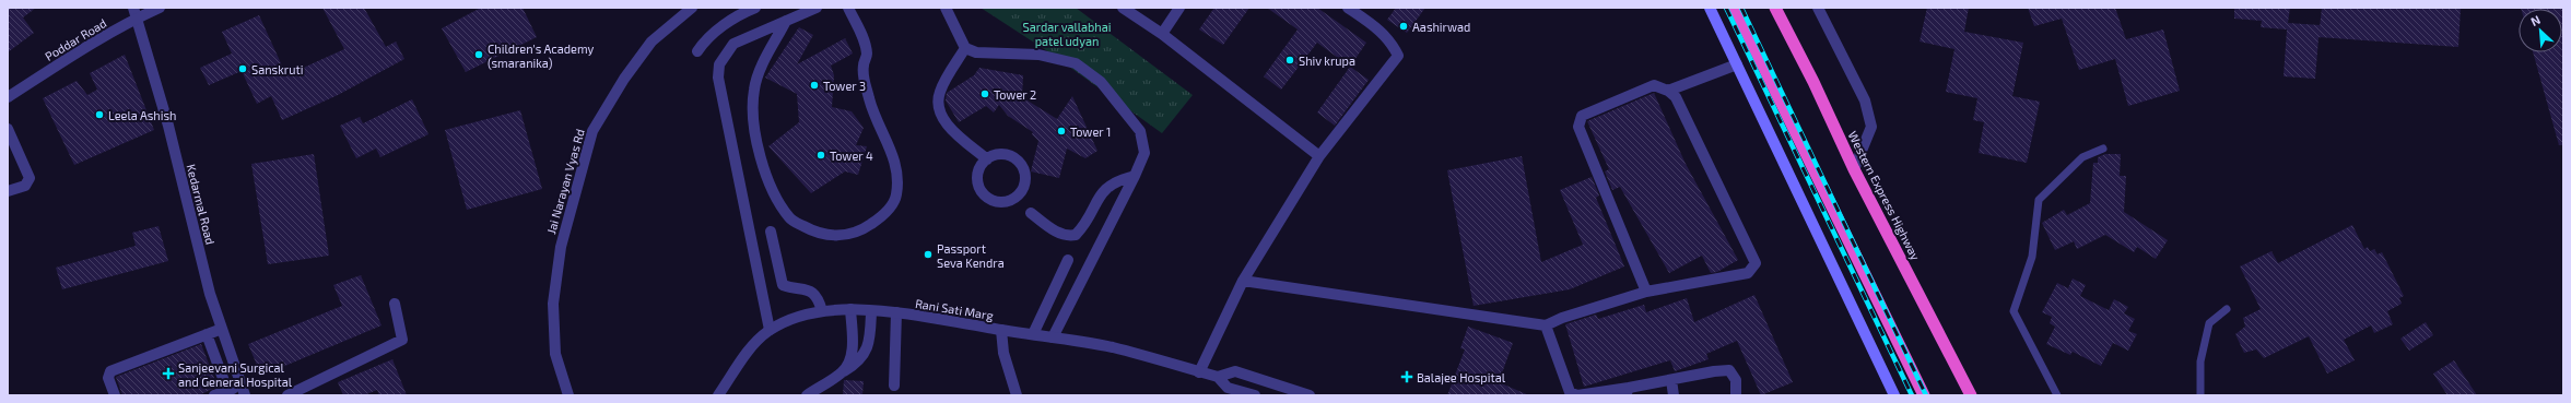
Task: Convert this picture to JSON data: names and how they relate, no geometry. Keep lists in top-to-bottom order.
{
  "streets": {
    "highway": ["Western Express Highway"],
    "street": [
      "Poddar Road",
      "Jai Narayan Vyas Rd",
      "Kedarmal Road",
      "Rani Sati Marg"
    ]
  },
  "crossings": [
    ["Poddar Road", "Kedarmal Road"]
  ],
  "parks": ["Sardar vallabhai patel udyan"],
  "places": {
    "other": [
      "Aashirwad",
      "Children's Academy (smaranika)",
      "Shiv krupa",
      "Sanskruti",
      "Tower 3",
      "Tower 2",
      "Leela Ashish",
      "Tower 1",
      "Tower 4",
      "Passport Seva Kendra"
    ],
    "health": ["Sanjeevani Surgical and General Hospital", "Balajee Hospital"]
  },
  "north": "top left"
}
